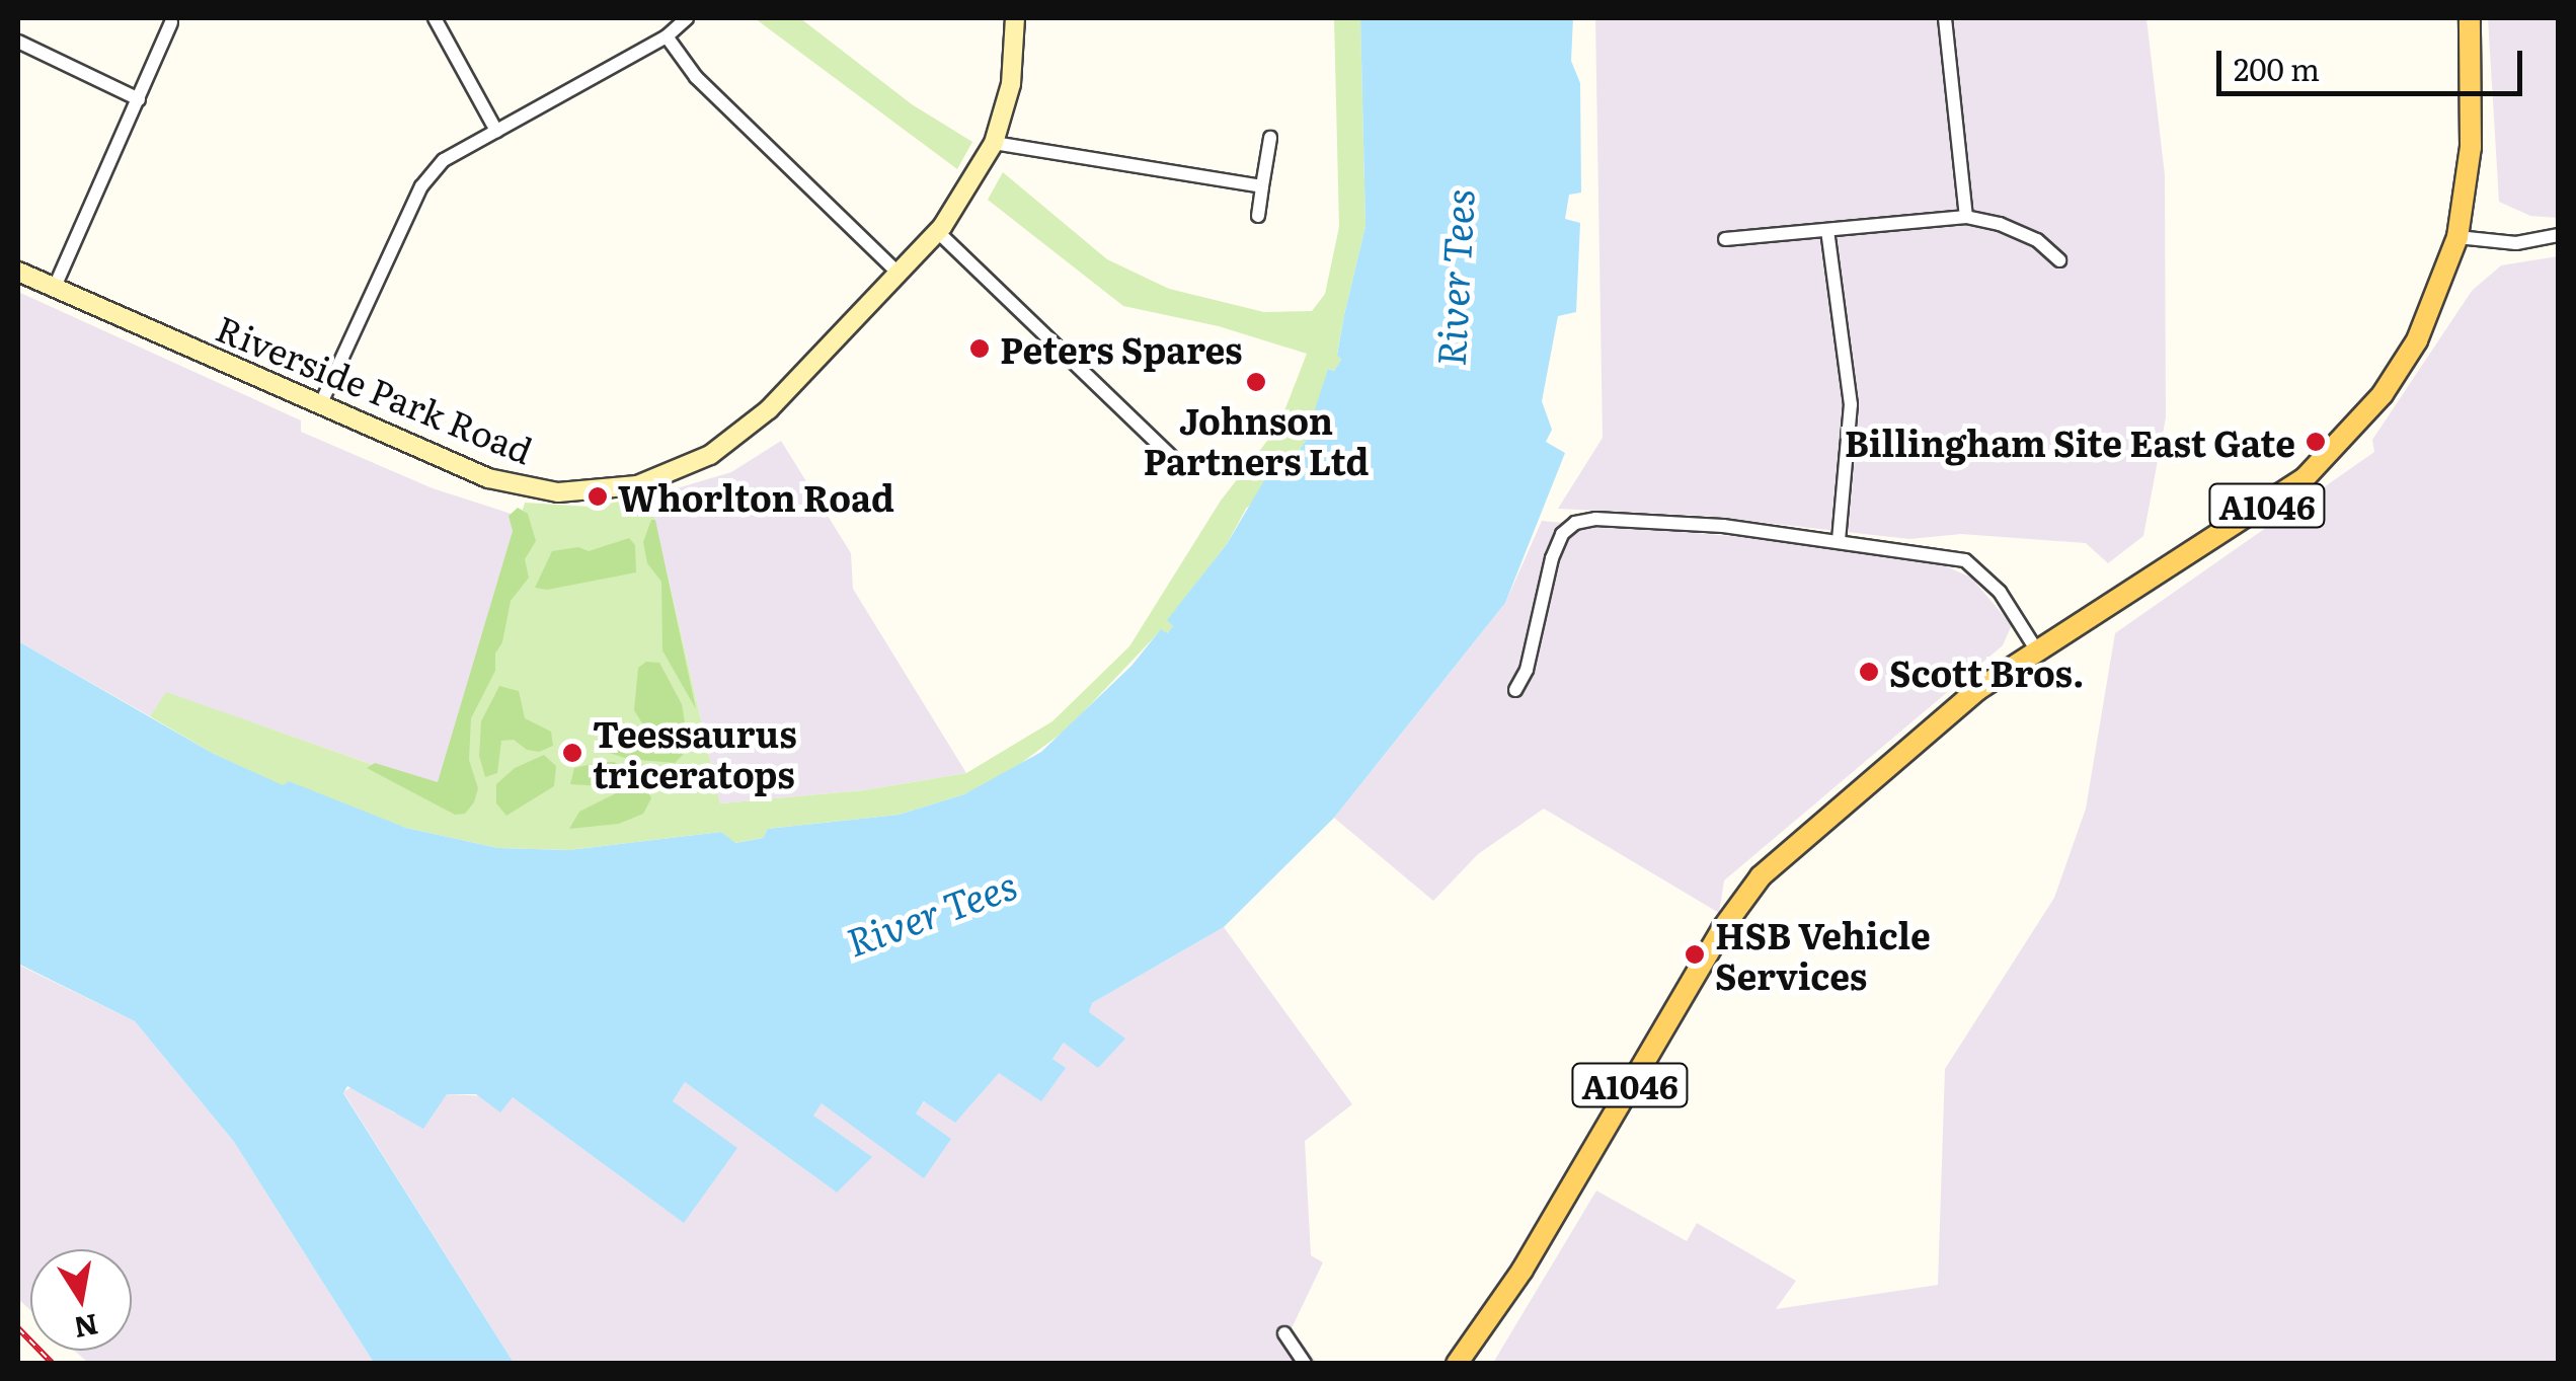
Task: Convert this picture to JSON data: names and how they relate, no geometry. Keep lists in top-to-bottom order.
{
  "streets": {
    "main road": ["A1046"],
    "street": ["Riverside Park Road"]
  },
  "water": ["River Tees"],
  "places": [
    "Peters Spares",
    "Johnson Partners Ltd",
    "Billingham Site East Gate",
    "Whorlton Road",
    "Scott Bros.",
    "Teessaurus triceratops",
    "HSB Vehicle Services"
  ],
  "scale_bar": "200 m",
  "north": "bottom"
}
